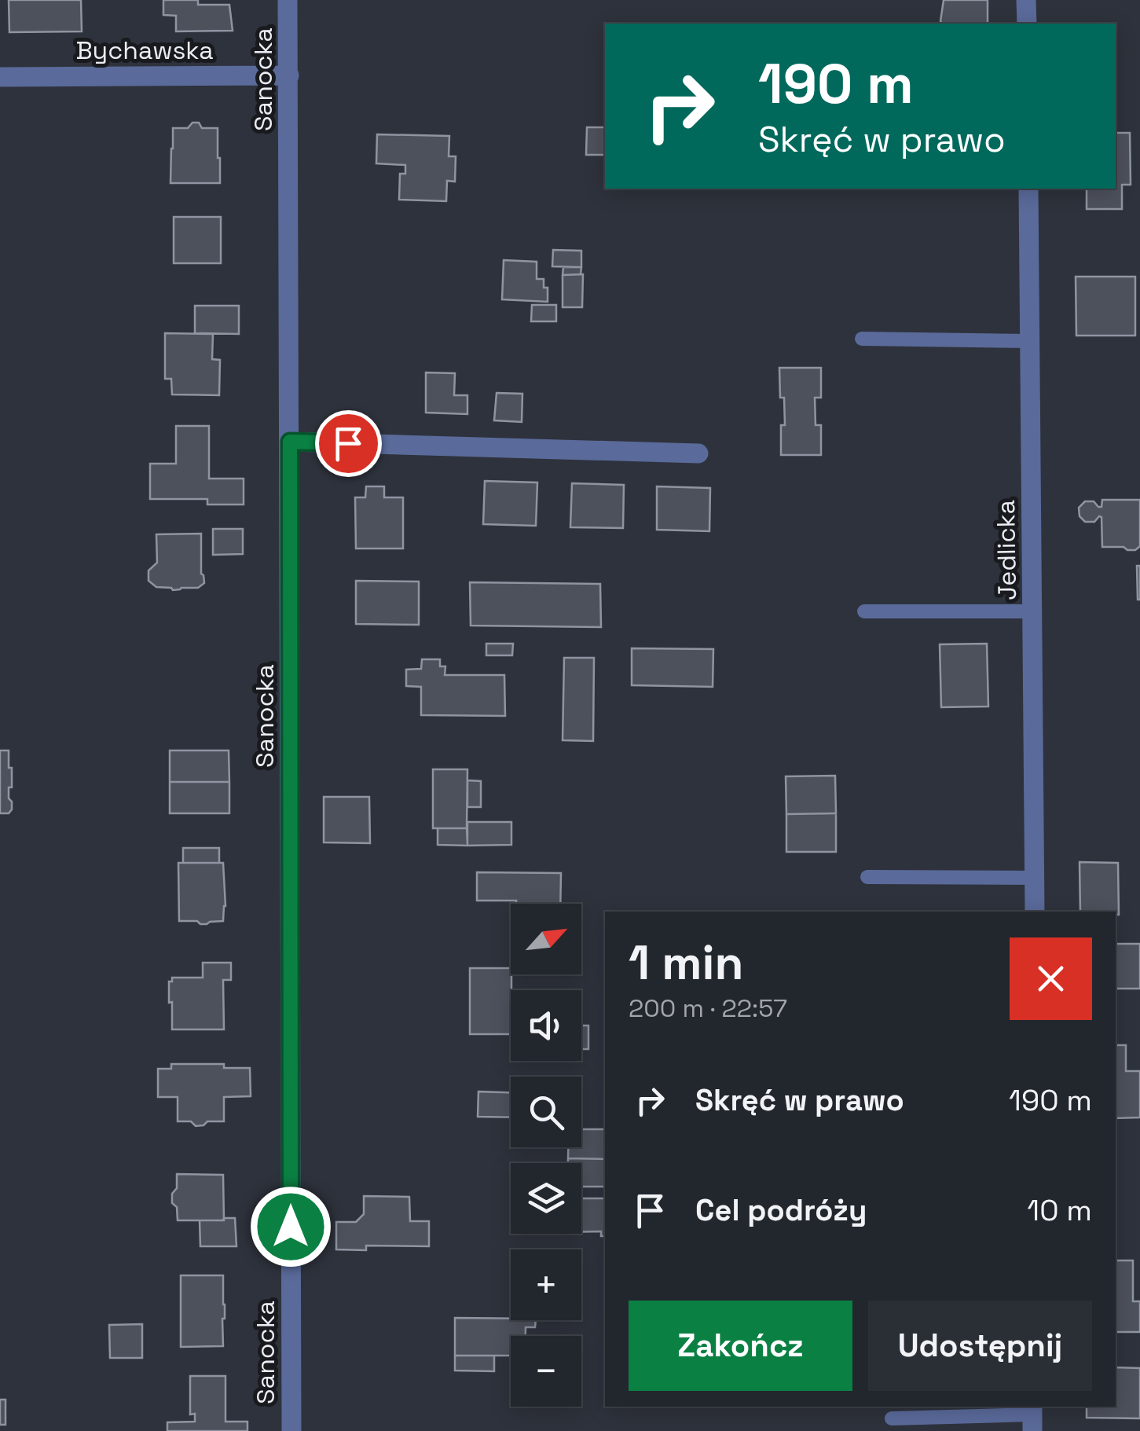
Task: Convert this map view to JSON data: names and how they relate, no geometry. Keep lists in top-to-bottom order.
{
  "streets": {
    "street": ["Bychawska", "Sanocka", "Jedlicka"]
  },
  "crossings": [
    ["Bychawska", "Sanocka"]
  ],
  "north": "top right",
  "page": {
    "turn": ["190 m", "Skręć w prawo"],
    "map_buttons": ["+", "−"],
    "heading": ["1 min", "200 m · 22:57"],
    "list": [
      {
        "name": "Skręć w prawo",
        "value": "190 m"
      },
      {
        "name": "Cel podróży",
        "value": "10 m"
      }
    ],
    "buttons": ["Zakończ", "Udostępnij"]
  }
}
